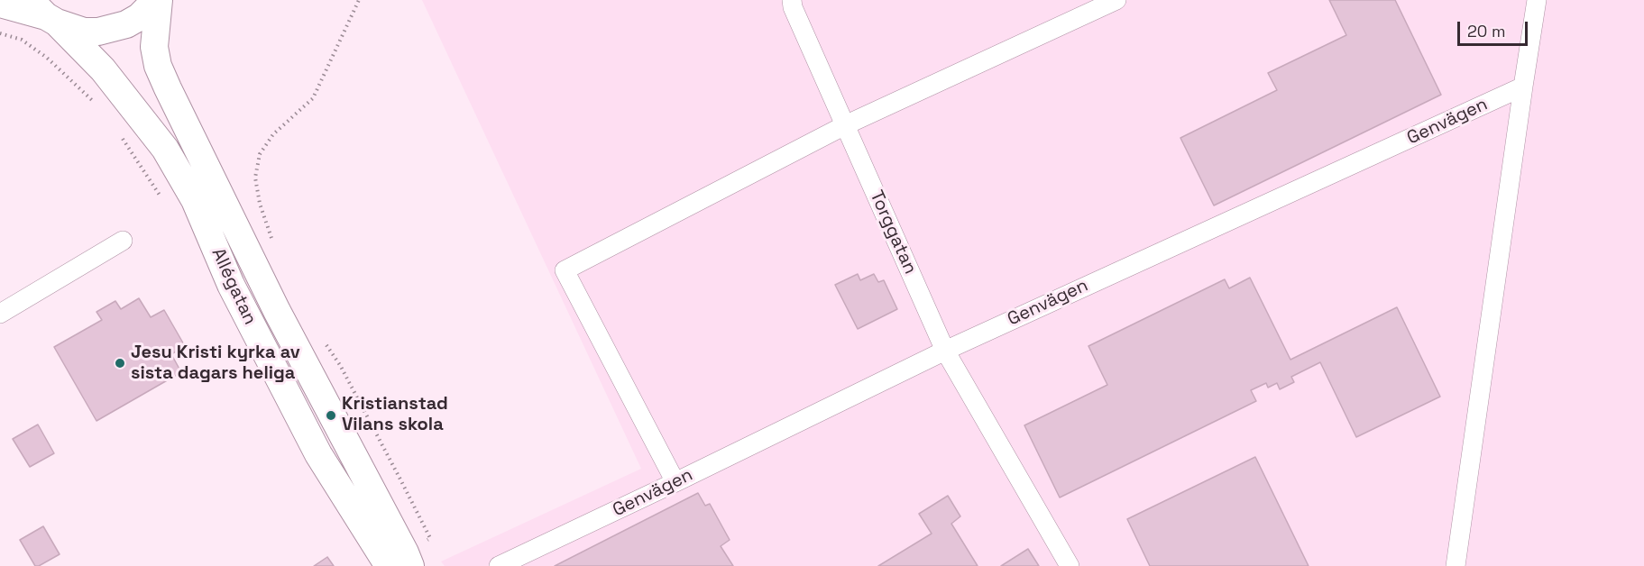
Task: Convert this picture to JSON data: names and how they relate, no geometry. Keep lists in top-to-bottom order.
{
  "streets": {
    "main road": ["Allégatan"],
    "street": ["Genvägen", "Torggatan"]
  },
  "crossings": [
    ["Genvägen", "Torggatan"]
  ],
  "places": ["Jesu Kristi kyrka av sista dagars heliga", "Kristianstad Vilans skola"],
  "scale_bar": "20 m"
}
